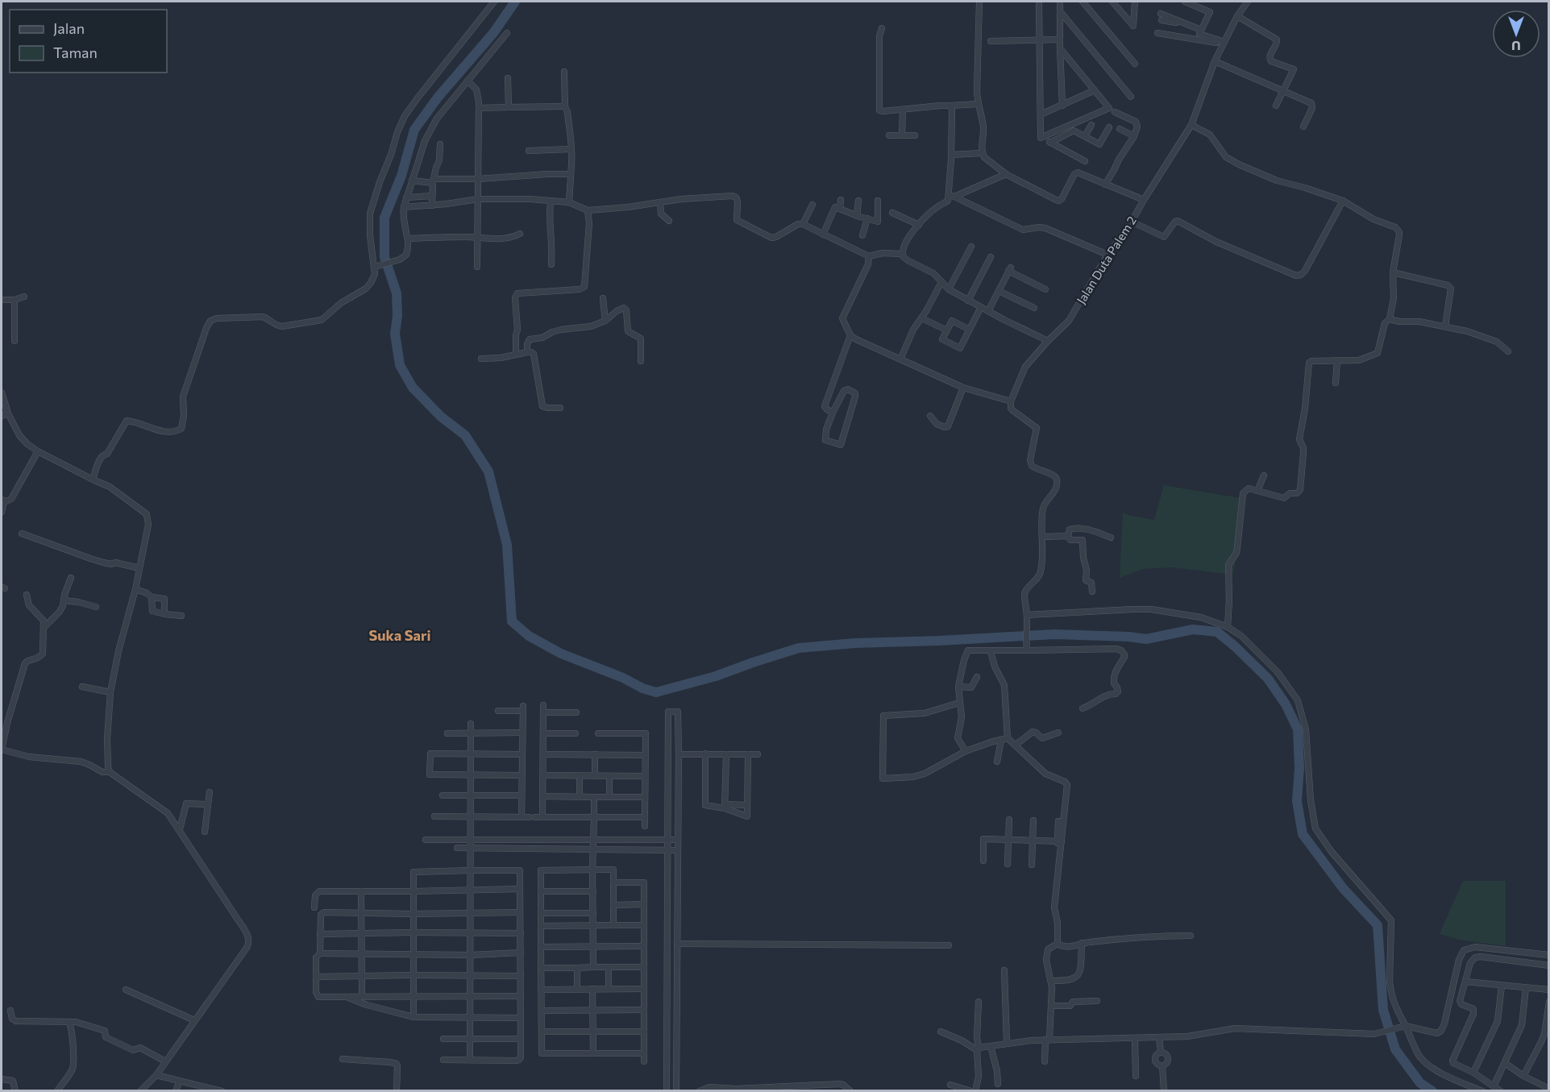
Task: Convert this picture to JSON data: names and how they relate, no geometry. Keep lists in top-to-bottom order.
{
  "streets": {
    "street": ["Jalan Duta Palem 2"]
  },
  "districts": ["Suka Sari"],
  "legend": ["Jalan", "Taman"],
  "north": "bottom"
}
